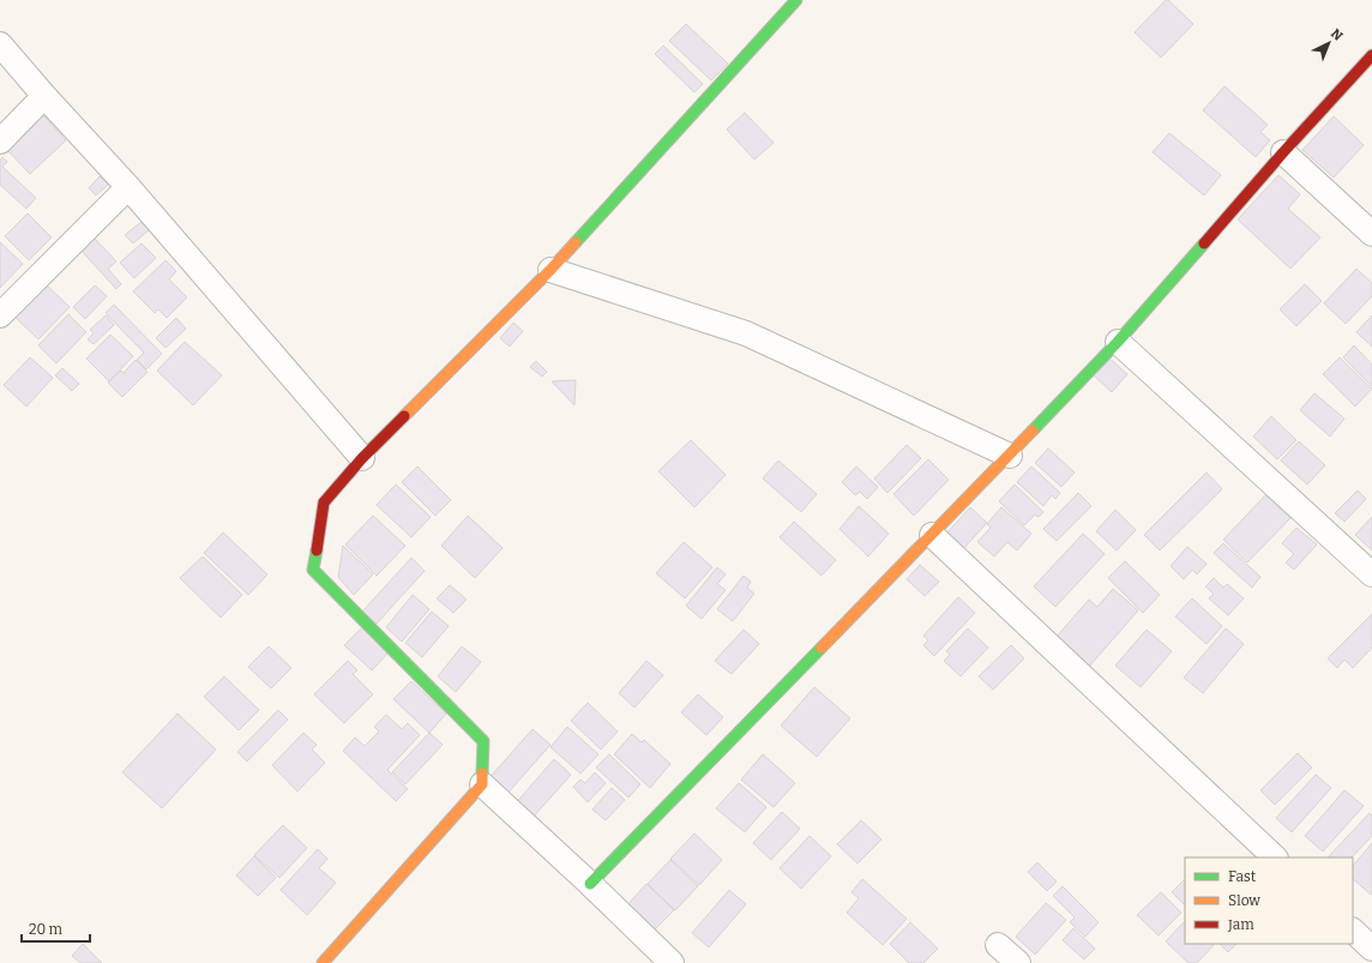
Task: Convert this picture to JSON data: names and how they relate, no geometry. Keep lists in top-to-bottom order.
{
  "legend": ["Fast", "Slow", "Jam"],
  "scale_bar": "20 m",
  "north": "top right"
}
